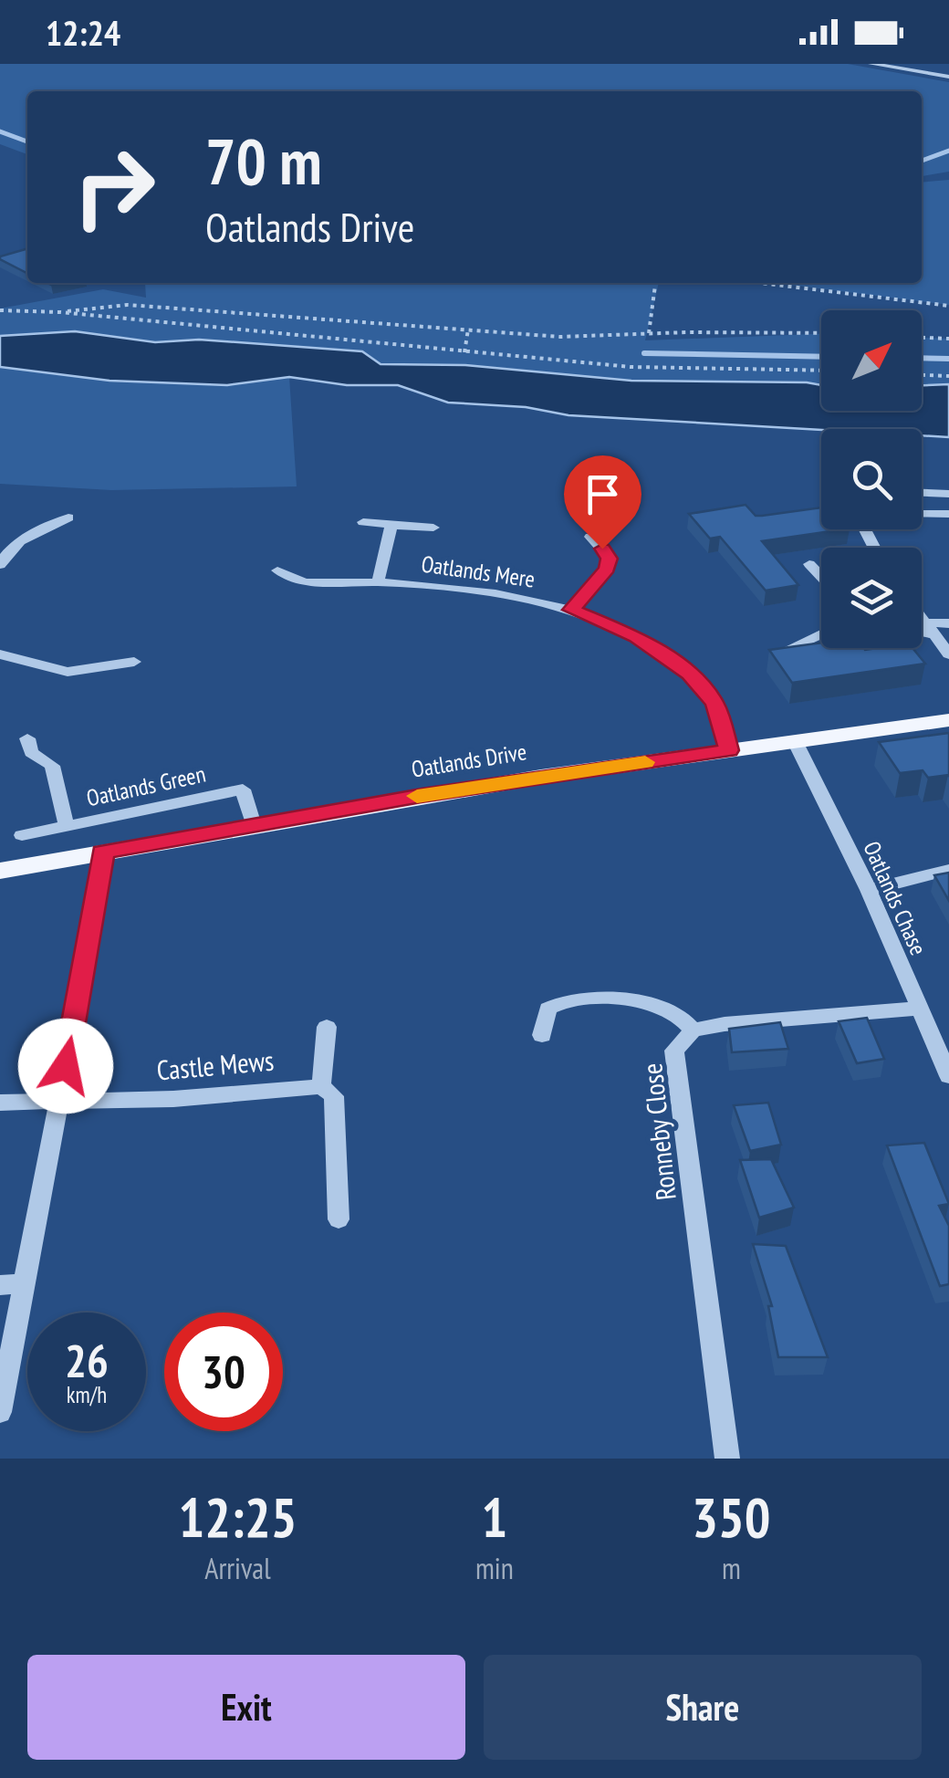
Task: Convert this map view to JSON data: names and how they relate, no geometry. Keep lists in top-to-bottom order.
{
  "streets": {
    "main road": ["Oatlands Drive"],
    "street": [
      "Oatlands Mere",
      "Oatlands Green",
      "Oatlands Chase",
      "Castle Mews",
      "Ronneby Close"
    ]
  },
  "crossings": [
    ["Oatlands Mere", "Oatlands Drive"],
    ["Oatlands Drive", "Oatlands Green"],
    ["Oatlands Drive", "Oatlands Chase"]
  ],
  "north": "top right",
  "page": {
    "status": "12:24",
    "turn": ["70 m", "Oatlands Drive"],
    "speed": "26 km/h",
    "limit": "30",
    "eta": [
      "12:25",
      "Arrival",
      "1",
      "min",
      "350",
      "m"
    ],
    "buttons": ["Exit", "Share"]
  }
}
